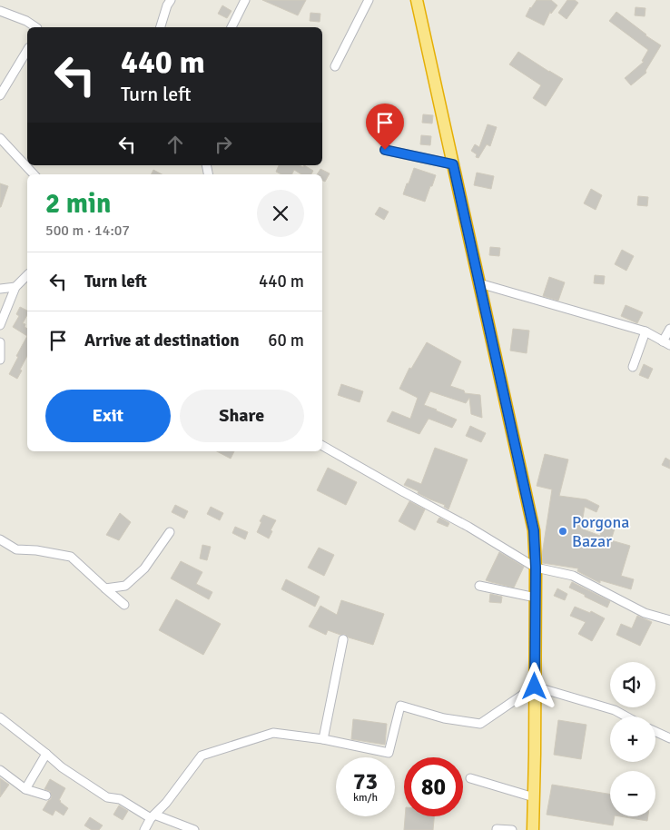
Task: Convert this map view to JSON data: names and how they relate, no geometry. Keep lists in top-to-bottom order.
{
  "places": ["Porgona Bazar"],
  "page": {
    "turn": ["440 m", "Turn left"],
    "heading": ["2 min", "500 m · 14:07"],
    "list": [
      {
        "name": "Turn left",
        "value": "440 m"
      },
      {
        "name": "Arrive at destination",
        "value": "60 m"
      }
    ],
    "buttons": ["Exit", "Share"],
    "map_buttons": ["+", "−"],
    "speed": "73 km/h",
    "limit": "80"
  }
}
